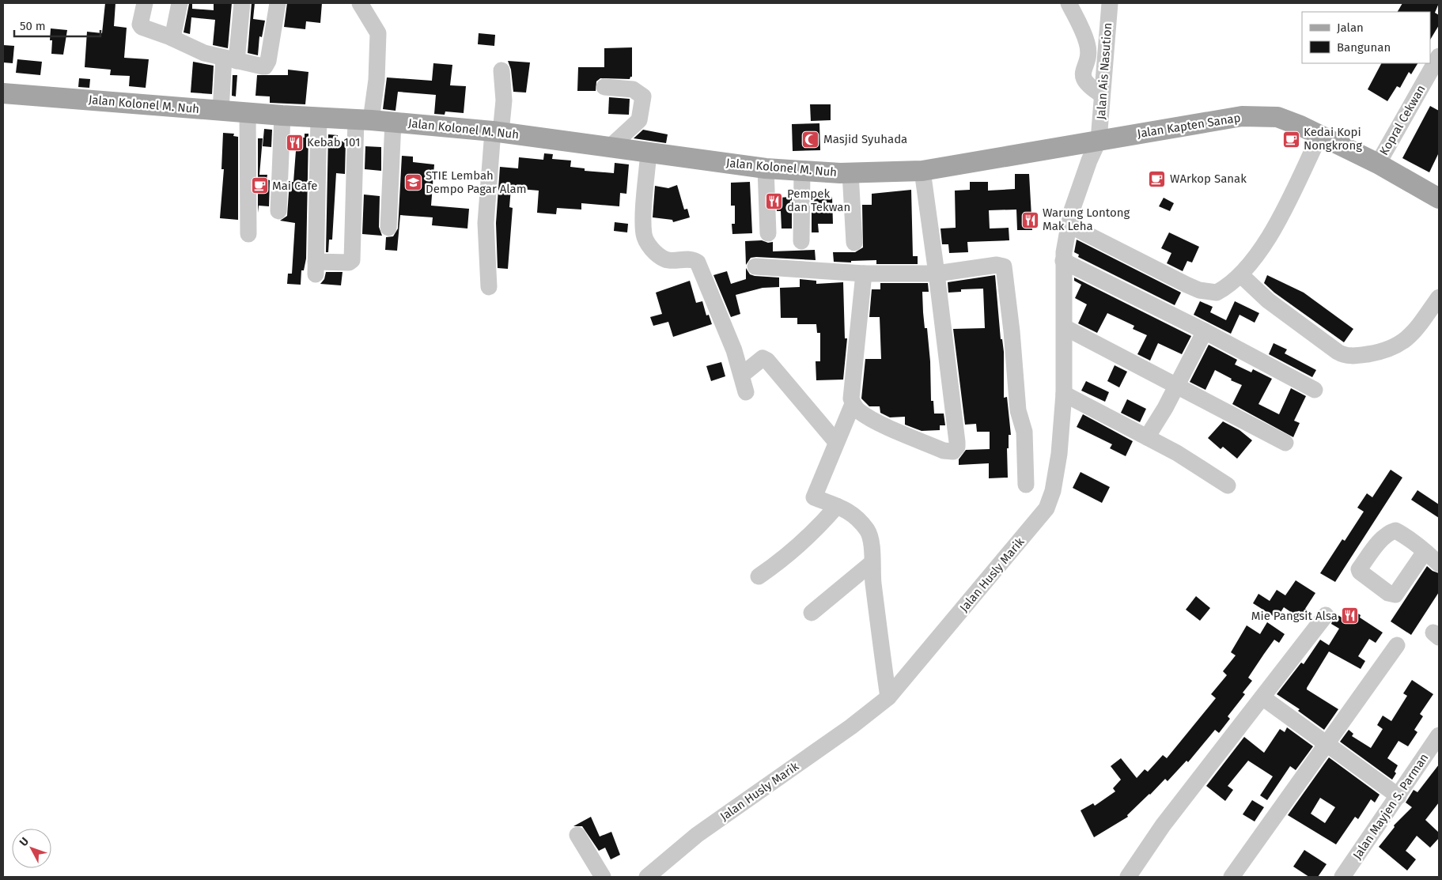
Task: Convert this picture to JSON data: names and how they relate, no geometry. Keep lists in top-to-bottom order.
{
  "streets": {
    "main road": ["Jalan Kolonel M. Nuh", "Jalan Kapten Sanap"],
    "street": [
      "Jalan Ais Nasution",
      "Kopral Cekwan",
      "Jalan Husly Marik",
      "Jalan Mayjen S. Parman"
    ]
  },
  "crossings": [
    ["Jalan Ais Nasution", "Jalan Kapten Sanap"],
    ["Jalan Ais Nasution", "Jalan Husly Marik"],
    ["Jalan Kolonel M. Nuh", "Jalan Kapten Sanap"],
    ["Kopral Cekwan", "Jalan Kapten Sanap"],
    ["Jalan Kapten Sanap", "Jalan Husly Marik"]
  ],
  "places": {
    "mosque": ["Masjid Syuhada"],
    "cafe": ["Kedai Kopi Nongkrong", "WArkop Sanak", "Mai Cafe"],
    "restaurant": [
      "Kebab 101",
      "Pempek dan Tekwan",
      "Warung Lontong Mak Leha",
      "Mie Pangsit Alsa"
    ],
    "school or university": ["STIE Lembah Dempo Pagar Alam"]
  },
  "legend": ["Jalan", "Bangunan"],
  "scale_bar": "50 m",
  "north": "top left"
}
